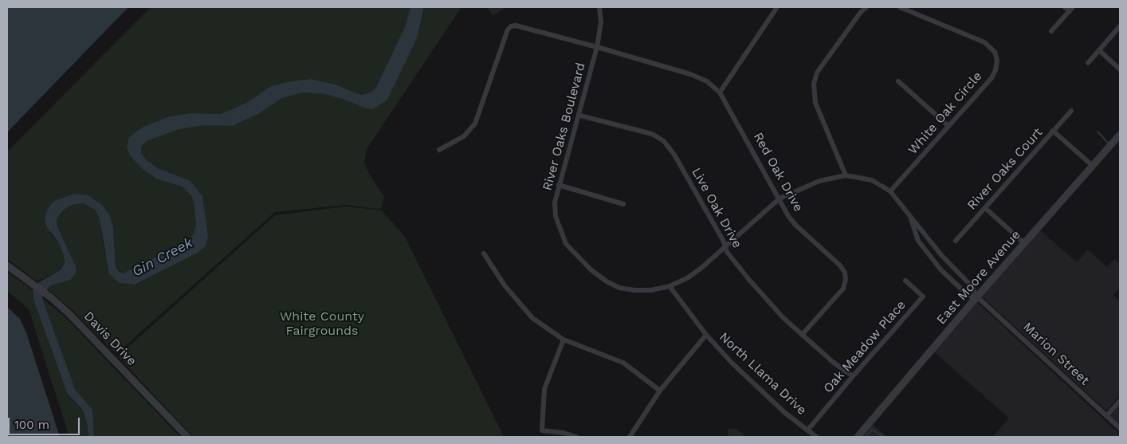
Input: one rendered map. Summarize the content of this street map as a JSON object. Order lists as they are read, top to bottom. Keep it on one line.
{"streets":{"street":["White Oak Circle","River Oaks Boulevard","River Oaks Court","Red Oak Drive","Live Oak Drive","East Moore Avenue","Davis Drive","Oak Meadow Place","Marion Street","North Llama Drive"]},"crossings":[["White Oak Circle","River Oaks Boulevard"],["River Oaks Boulevard","Red Oak Drive"],["River Oaks Boulevard","Live Oak Drive"],["River Oaks Boulevard","East Moore Avenue"],["River Oaks Boulevard","Marion Street"],["River Oaks Boulevard","North Llama Drive"],["Red Oak Drive","Live Oak Drive"],["Live Oak Drive","Oak Meadow Place"],["East Moore Avenue","Marion Street"],["Oak Meadow Place","North Llama Drive"]],"water":["Gin Creek"],"parks":["White County Fairgrounds"],"scale_bar":"100 m"}
